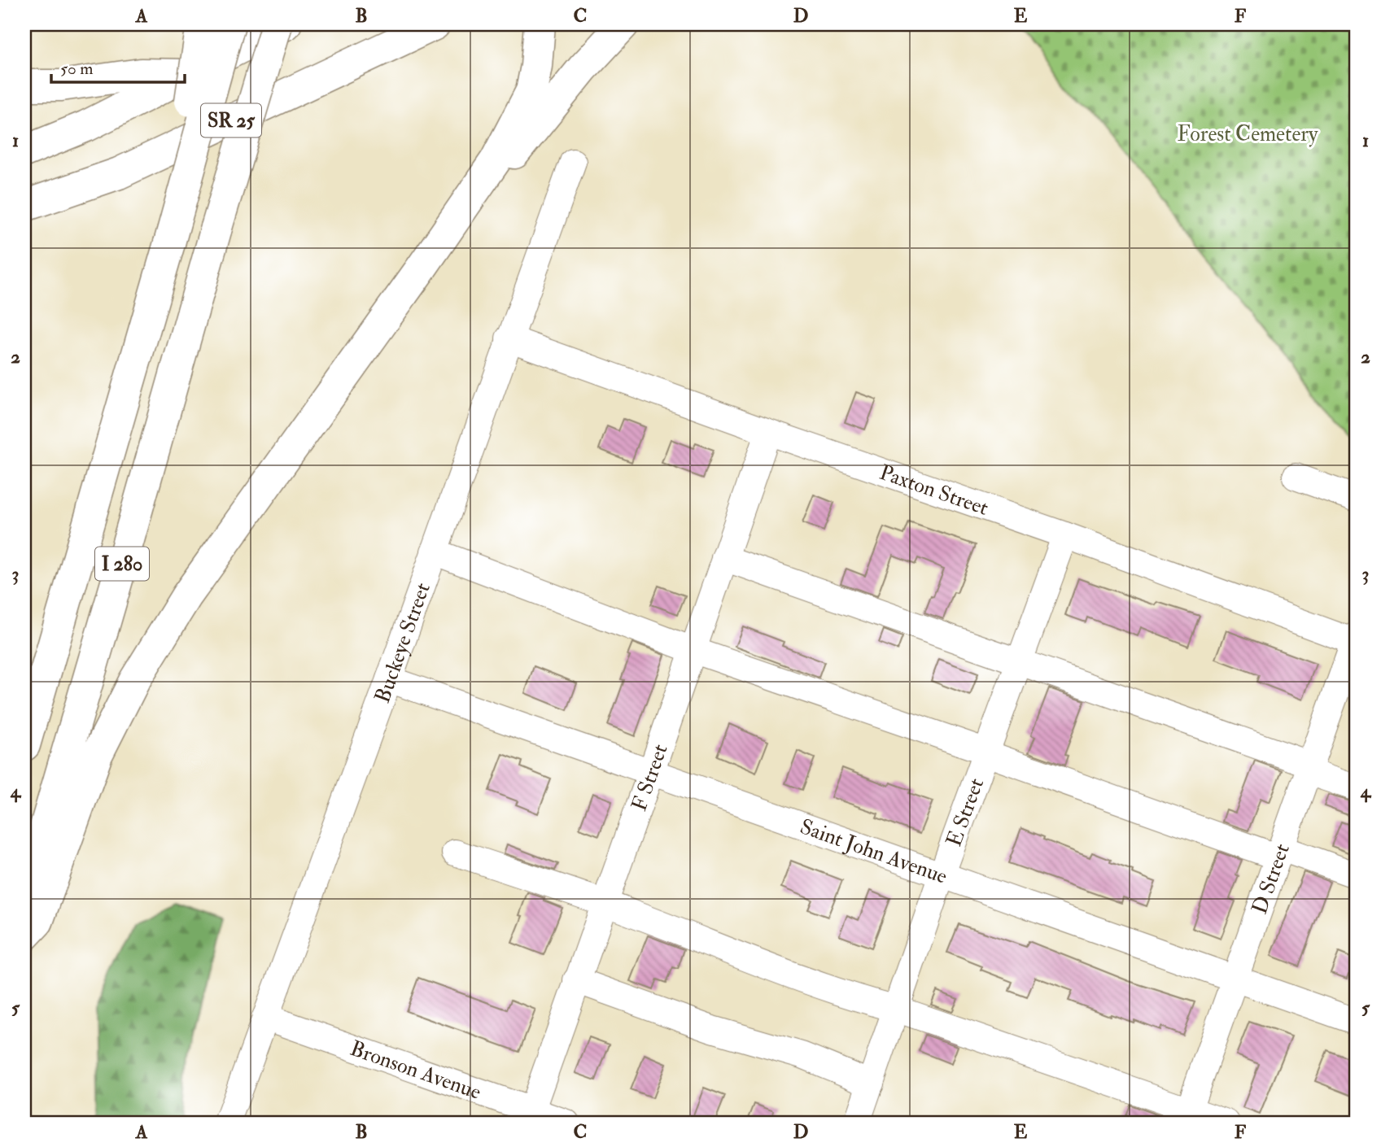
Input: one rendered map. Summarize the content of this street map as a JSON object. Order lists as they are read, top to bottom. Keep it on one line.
{"streets":{"main road":["SR 25","I 280"],"street":["Paxton Street","Buckeye Street","F Street","E Street","Saint John Avenue","D Street","Bronson Avenue"]},"crossings":[["Paxton Street","Buckeye Street"],["Paxton Street","F Street"],["Paxton Street","E Street"],["Paxton Street","D Street"],["Buckeye Street","Saint John Avenue"],["Buckeye Street","Bronson Avenue"],["F Street","Saint John Avenue"],["F Street","Bronson Avenue"],["E Street","Saint John Avenue"],["Saint John Avenue","D Street"]],"parks":["Forest Cemetery"],"scale_bar":"50 m","grid":{"columns":["A","B","C","D","E","F"],"rows":["1","2","3","4","5"]}}
